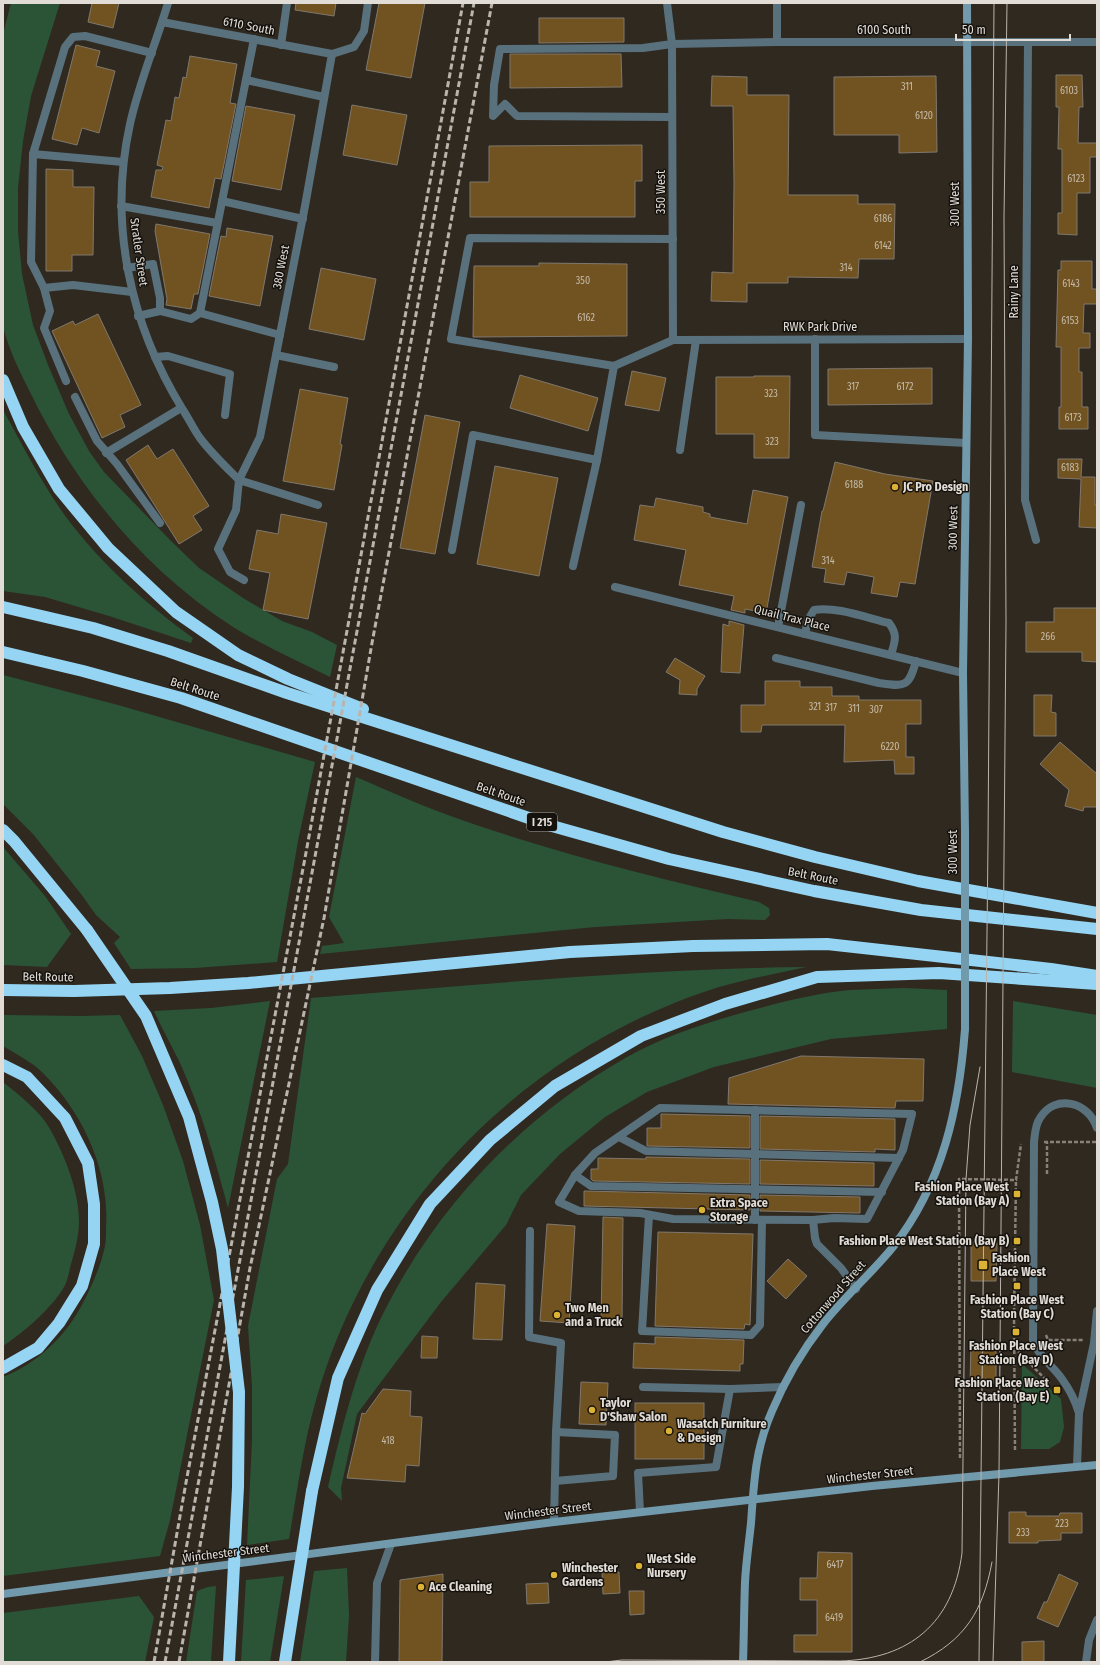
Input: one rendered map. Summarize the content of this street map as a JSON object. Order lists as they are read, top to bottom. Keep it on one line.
{"streets":{"highway":["Belt Route","I 215"],"street":["6110 South","6100 South","350 West","300 West","Stratler Street","380 West","Rainy Lane","RWK Park Drive","Quail Trax Place","Cottonwood Street","Winchester Street"]},"crossings":[["6110 South","Stratler Street"],["6110 South","380 West"],["6100 South","350 West"],["6100 South","300 West"],["6100 South","Rainy Lane"],["350 West","RWK Park Drive"],["300 West","RWK Park Drive"],["300 West","Quail Trax Place"],["300 West","Cottonwood Street"],["Stratler Street","380 West"],["Cottonwood Street","Winchester Street"]],"places":{"other":["JC Pro Design","Extra Space Storage","Two Men and a Truck","Taylor D'Shaw Salon","Wasatch Furniture & Design","West Side Nursery","Winchester Gardens","Ace Cleaning"],"transit":["Fashion Place West Station (Bay A)","Fashion Place West Station (Bay B)","Fashion Place West","Fashion Place West Station (Bay C)","Fashion Place West Station (Bay D)","Fashion Place West Station (Bay E)"]},"house_numbers":["311","6103","6120","6123","6186","6142","314","350","6143","6162","6153","317","6172","323","6173","323","6183","6188","314","266","321","317","311","307","6220","418","223","233","6417","6419"],"scale_bar":"50 m"}
